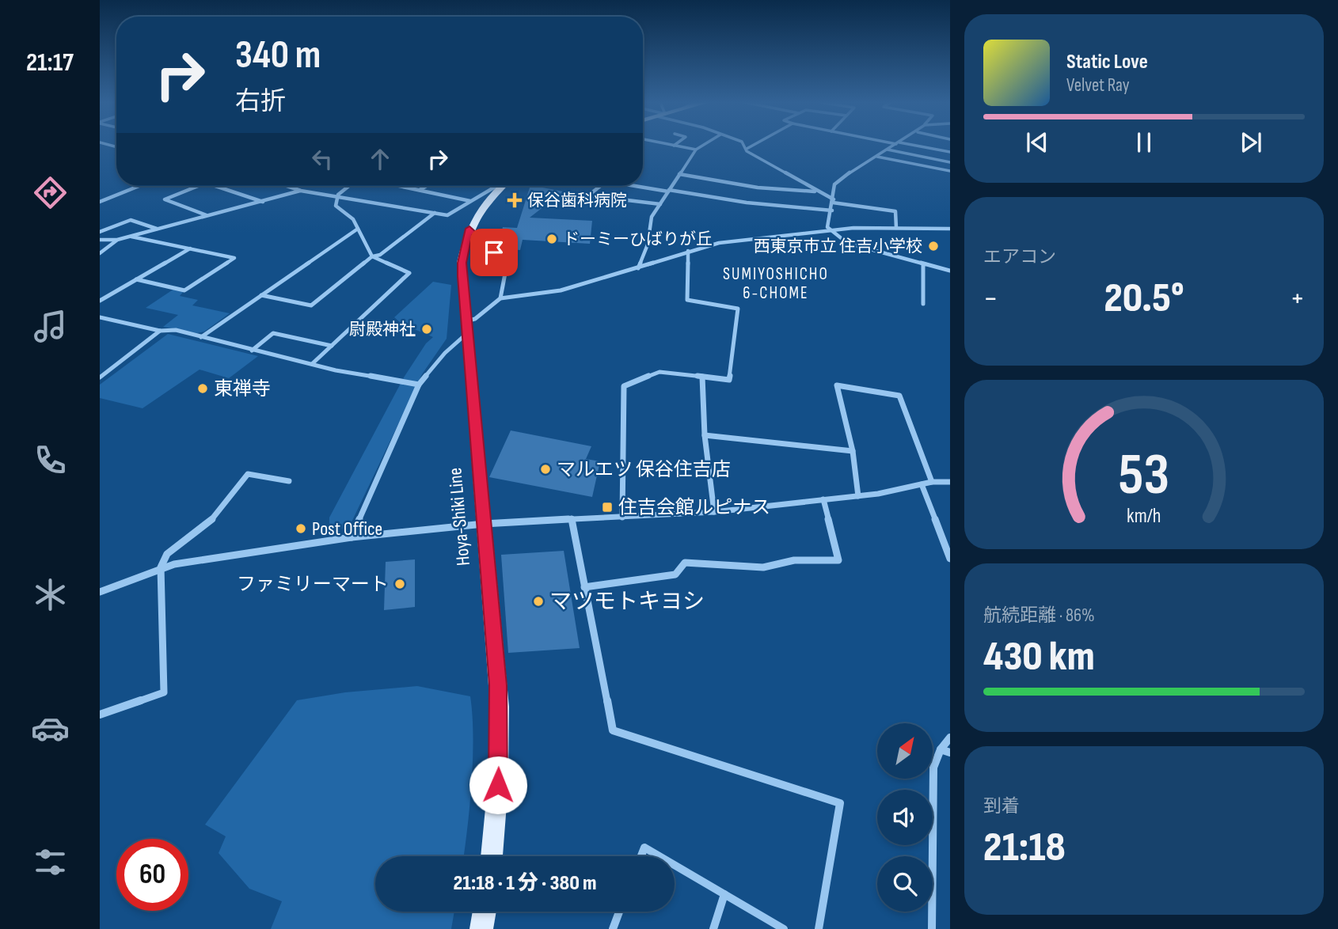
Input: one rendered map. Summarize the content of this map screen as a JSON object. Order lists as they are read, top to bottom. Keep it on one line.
{"streets":{"main road":["Hoya-Shiki Line"]},"districts":["SUMIYOSHICHO 6-CHOME"],"places":{"health":["保谷歯科病院"],"other":["ドーミーひばりが丘","西東京市立 住吉小学校","尉殿神社","東禅寺","マルエツ 保谷住吉店","Post Office","ファミリーマート","マツモトキヨシ"],"transit":["住吉会館ルピナス"]},"north":"top right","page":{"tabs":"21:17","turn":["340 m","右折"],"song":["Static Love","Velvet Ray"],"tile":["エアコン",["航続距離 · 86%","430 km"],["到着","21:18"]],"heat":["−","20.5°","+"],"limit":"60","trip":"21:18 · 1 分 · 380 m","gauge":["53","km/h"]}}
